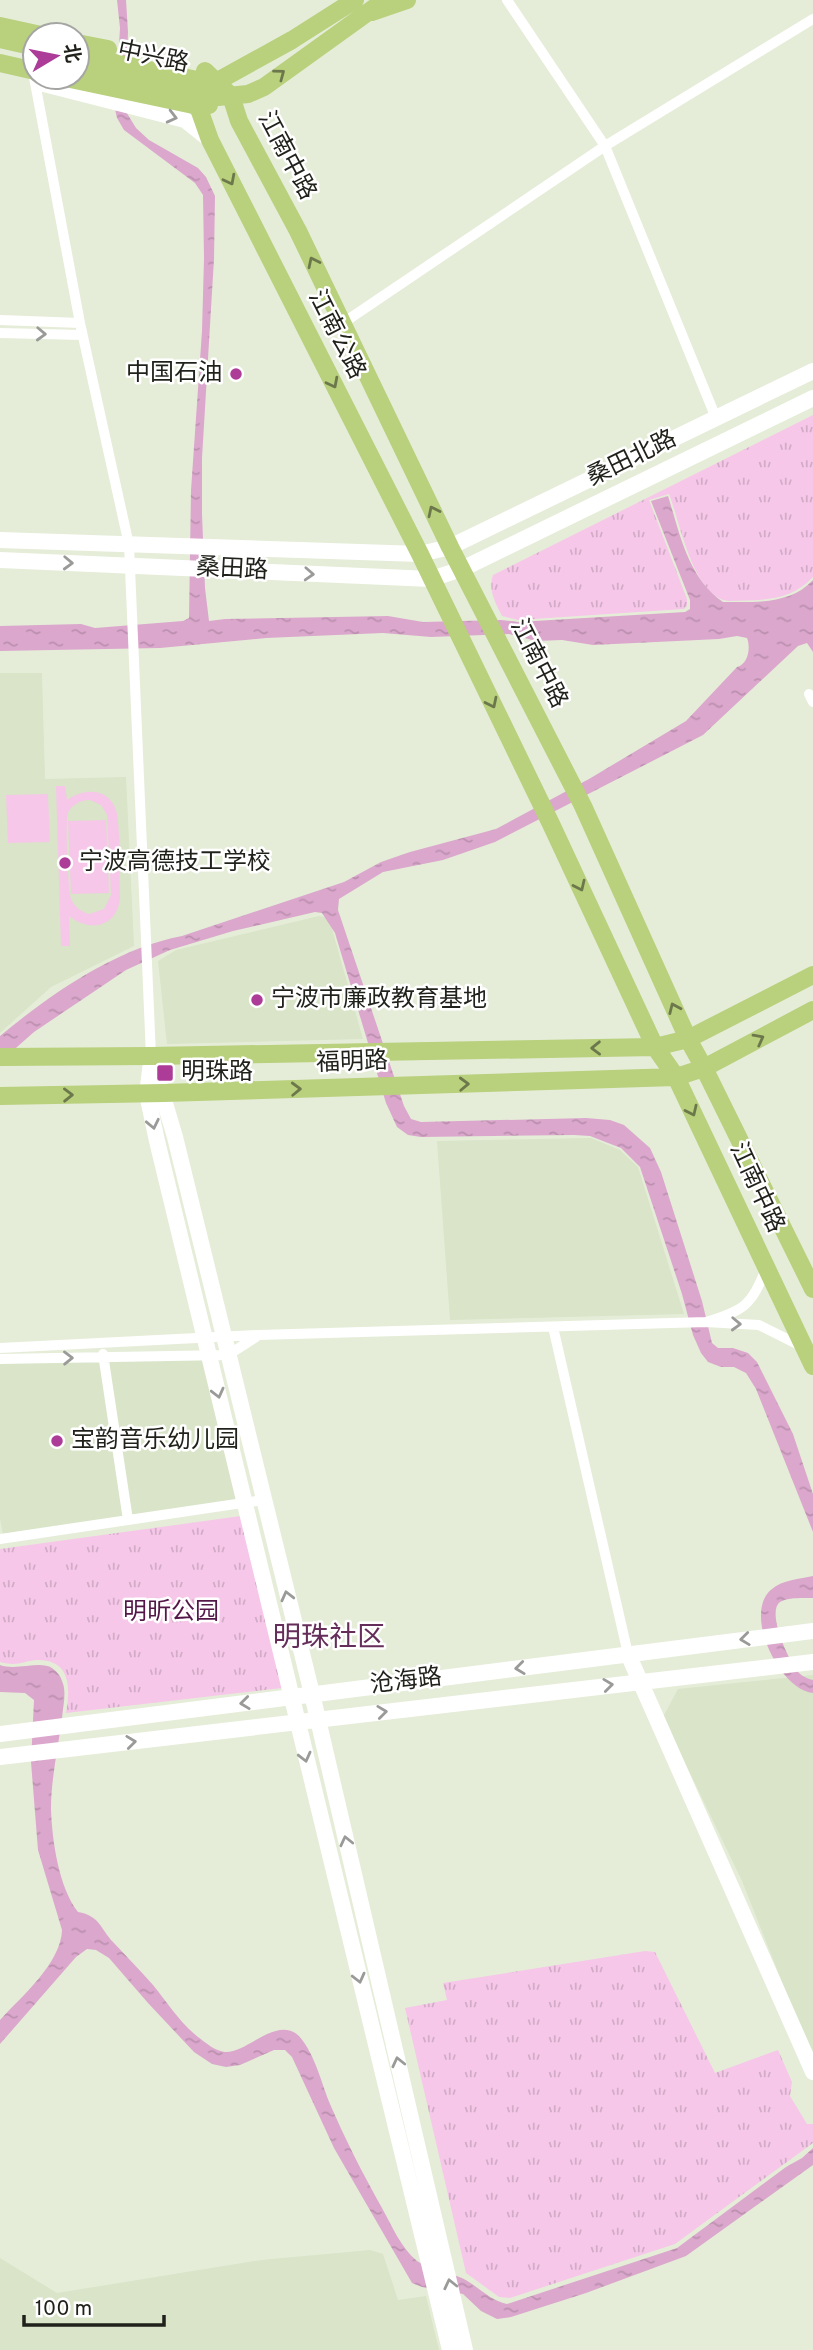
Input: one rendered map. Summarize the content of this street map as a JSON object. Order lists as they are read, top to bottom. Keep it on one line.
{"streets":{"main road":["中兴路","江南中路","江南公路","桑田北路","桑田路","福明路","沧海路"]},"crossings":[["江南中路","江南公路"],["江南中路","桑田北路"],["江南中路","桑田路"],["江南中路","福明路"],["江南公路","桑田路"],["桑田北路","桑田路"]],"one_way":["江南公路"],"districts":["明珠社区"],"parks":["明昕公园"],"places":{"other":["中国石油","宁波高德技工学校","宁波市廉政教育基地","宝韵音乐幼儿园"],"transit":["明珠路"]},"scale_bar":"100 m","north":"right"}
